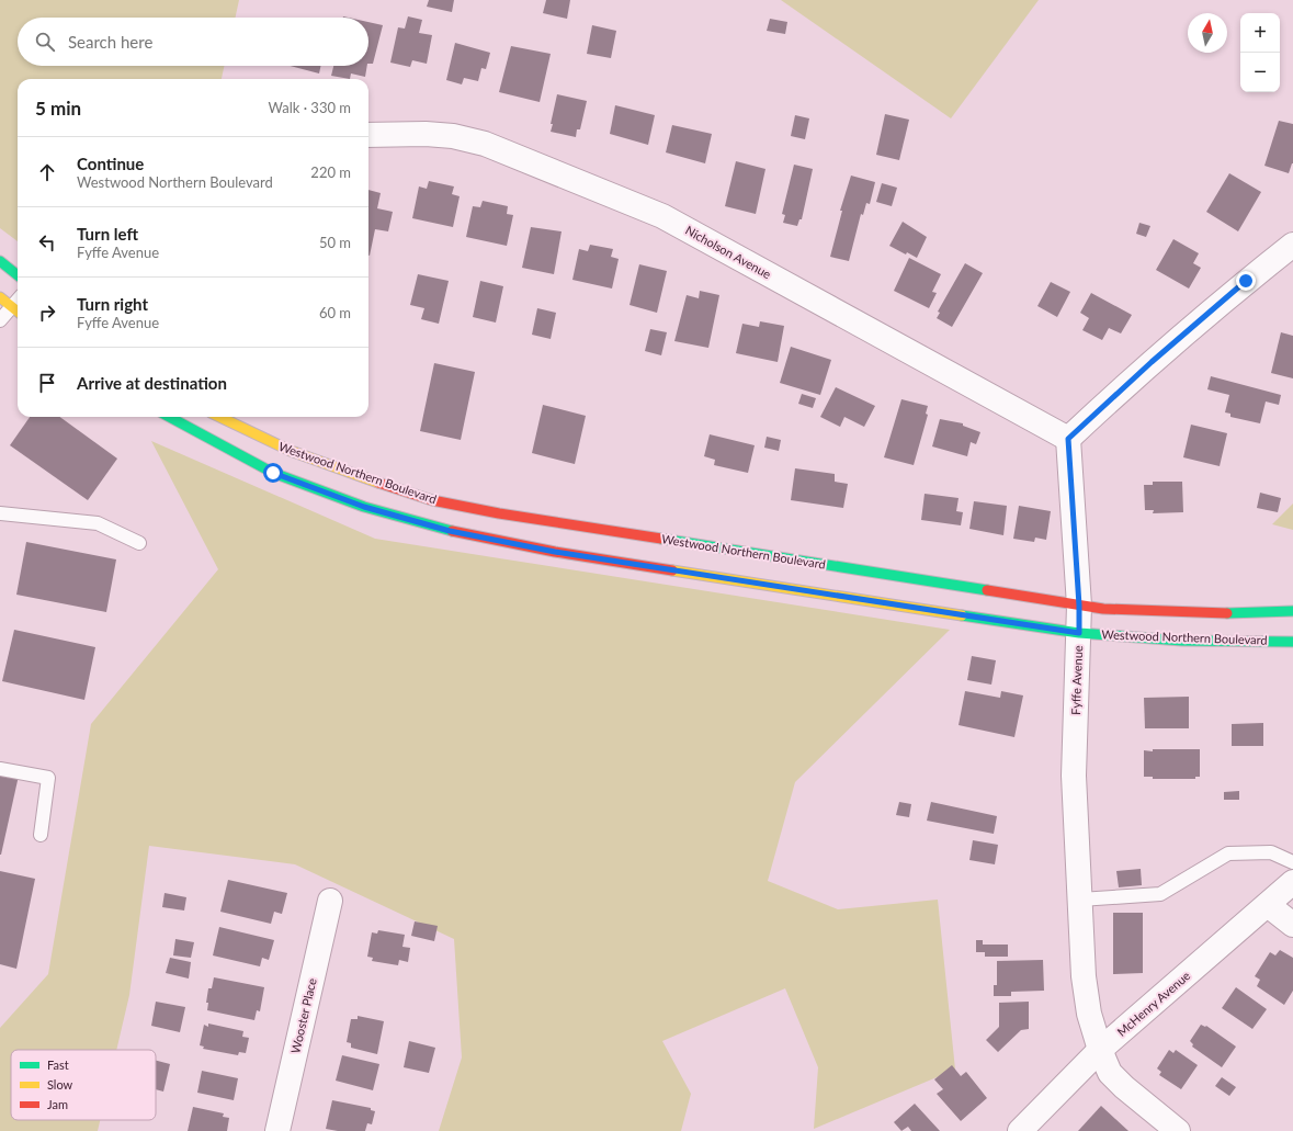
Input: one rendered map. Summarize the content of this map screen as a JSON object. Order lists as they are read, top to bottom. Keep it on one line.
{"streets":{"main road":["Westwood Northern Boulevard"],"street":["Nicholson Avenue","Fyffe Avenue","McHenry Avenue","Wooster Place"]},"crossings":[["Nicholson Avenue","Fyffe Avenue"],["Westwood Northern Boulevard","Fyffe Avenue"],["Fyffe Avenue","McHenry Avenue"]],"legend":["Fast","Slow","Jam"],"north":"top","page":{"map_buttons":["+","−"],"search":"Search here","heading":["5 min","Walk · 330 m"],"list":[["Continue","Westwood Northern Boulevard","220 m"],["Turn left","Fyffe Avenue","50 m"],["Turn right","Fyffe Avenue","60 m"],"Arrive at destination"]}}
